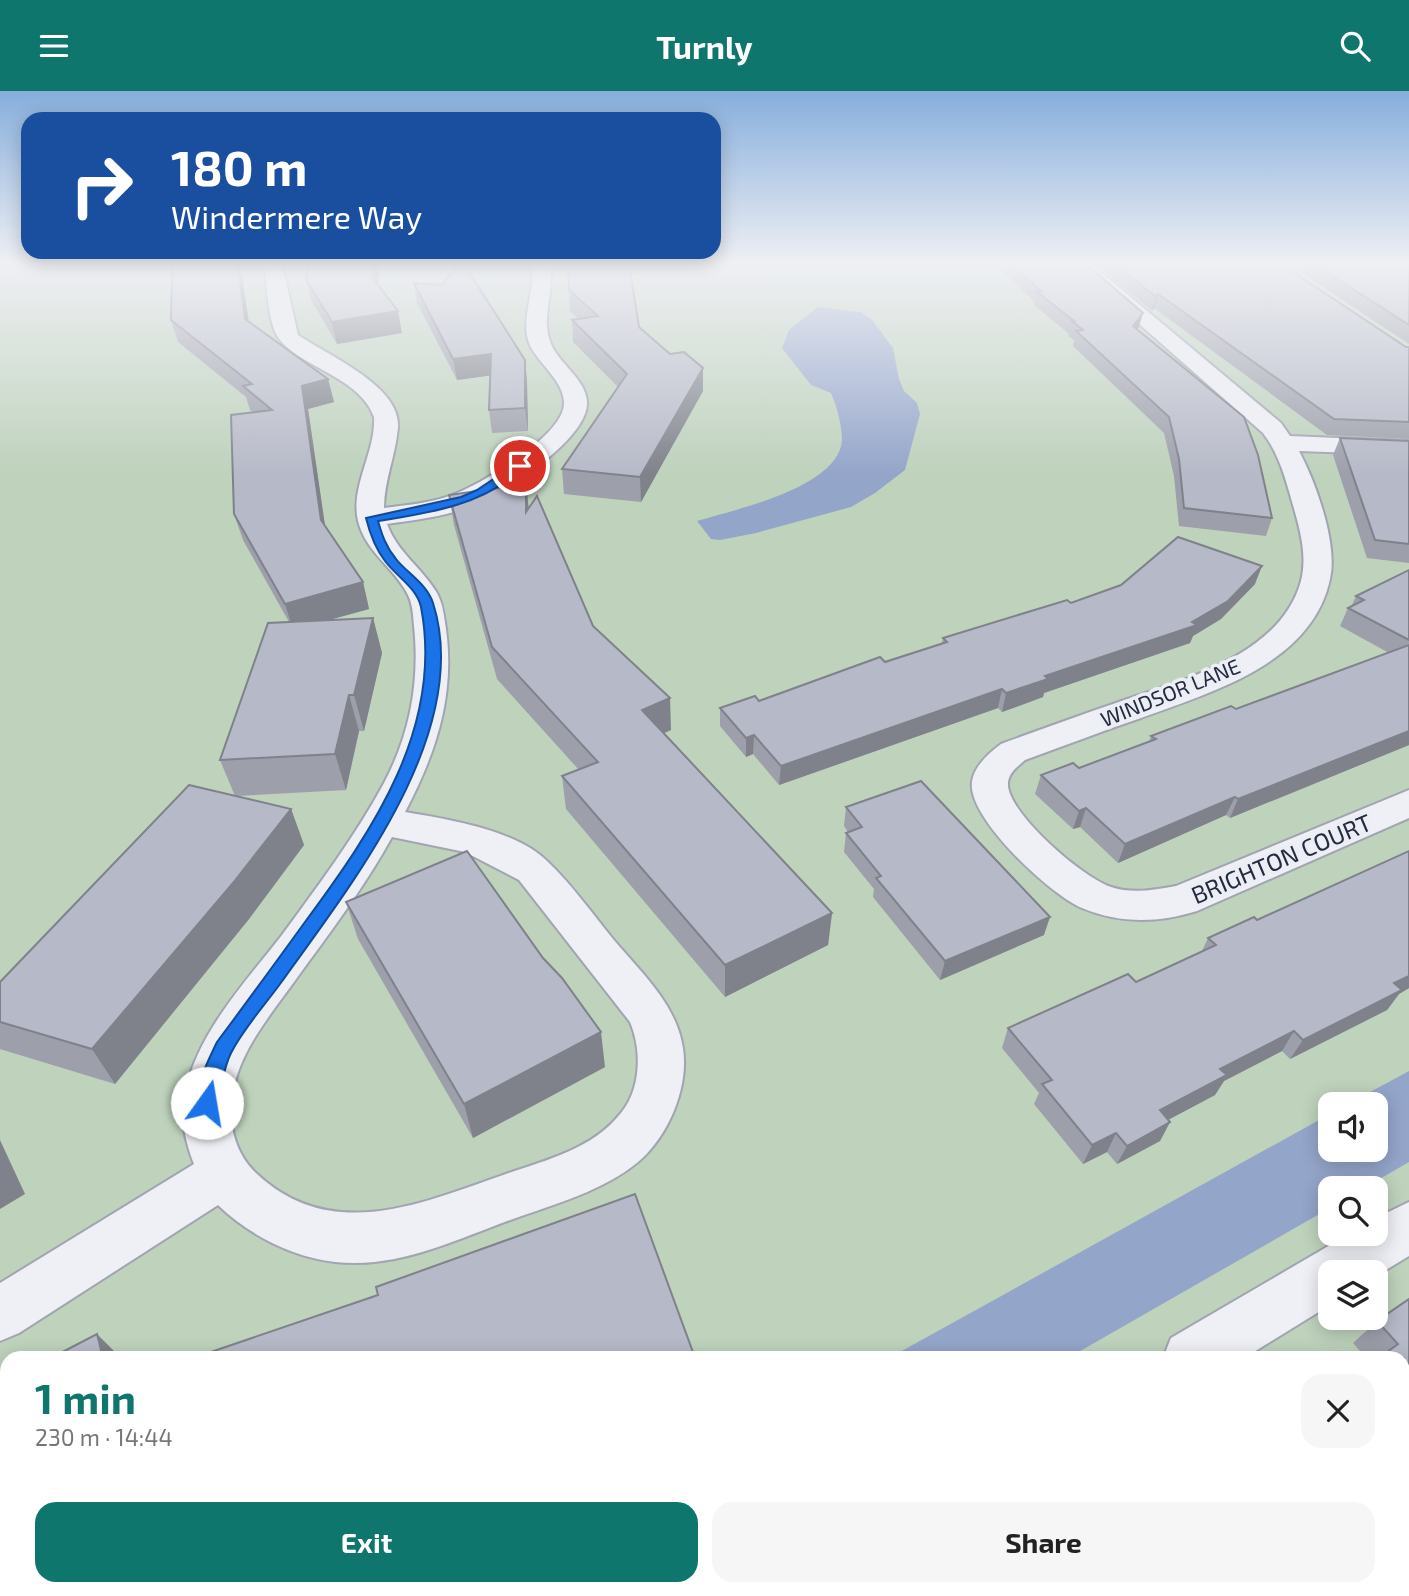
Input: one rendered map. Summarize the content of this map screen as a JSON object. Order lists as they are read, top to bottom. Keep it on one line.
{"streets":{"street":["WINDSOR LANE","BRIGHTON COURT"]},"crossings":[["WINDSOR LANE","BRIGHTON COURT"]],"page":{"header":"Turnly","turn":["180 m","Windermere Way"],"heading":["1 min","230 m · 14:44"],"buttons":["Exit","Share"]}}
